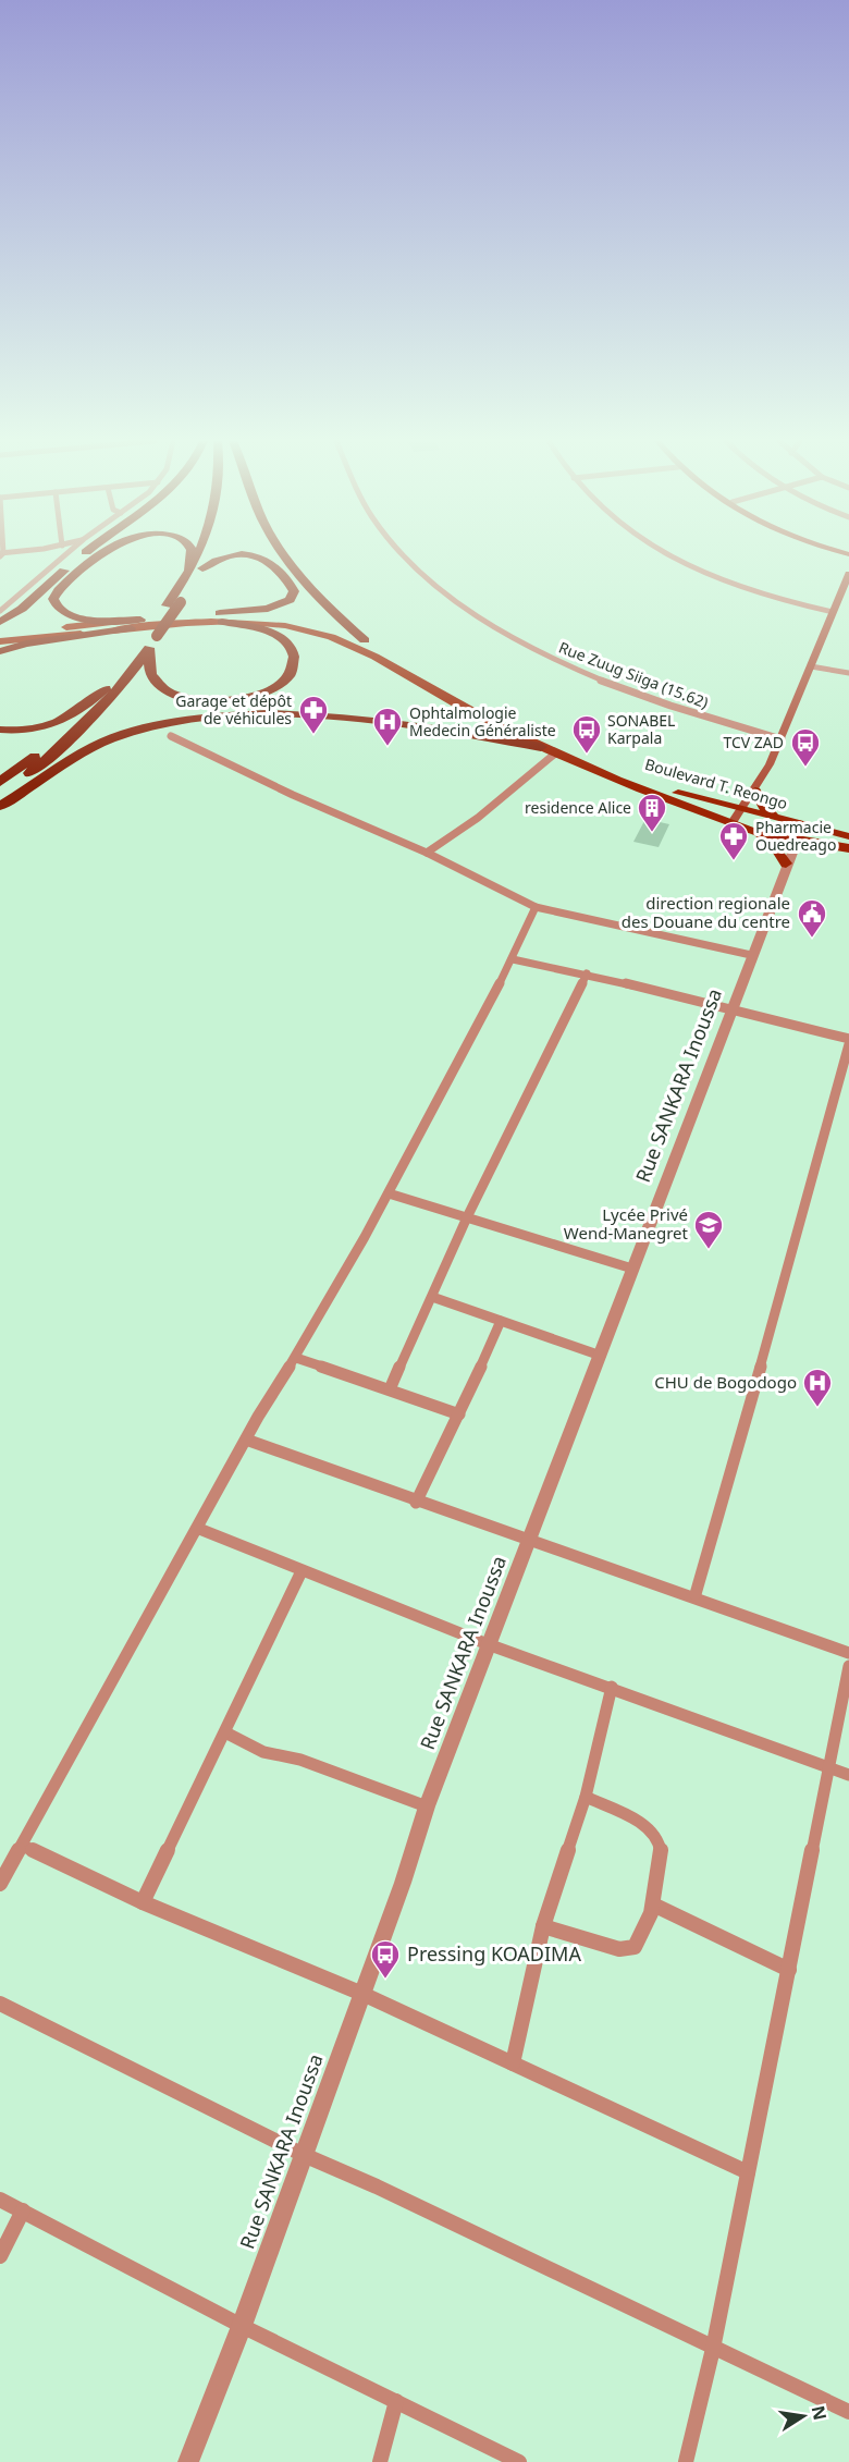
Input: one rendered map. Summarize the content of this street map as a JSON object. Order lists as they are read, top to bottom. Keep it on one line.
{"streets":{"main road":["Boulevard T. Reongo"],"street":["Rue Zuug Siiga (15.62)","Rue SANKARA Inoussa"]},"crossings":[["Boulevard T. Reongo","Rue SANKARA Inoussa"]],"places":{"pharmacy":["Garage et dépôt de véhicules","Pharmacie Ouedreago"],"hospital":["Ophtalmologie Medecin Généraliste","CHU de Bogodogo"],"bus stop":["SONABEL Karpala","TCV ZAD","Pressing KOADIMA"],"building":["residence Alice"],"public building":["direction regionale des Douane du centre"],"school or university":["Lycée Privé Wend-Manegret"]},"north":"right"}
